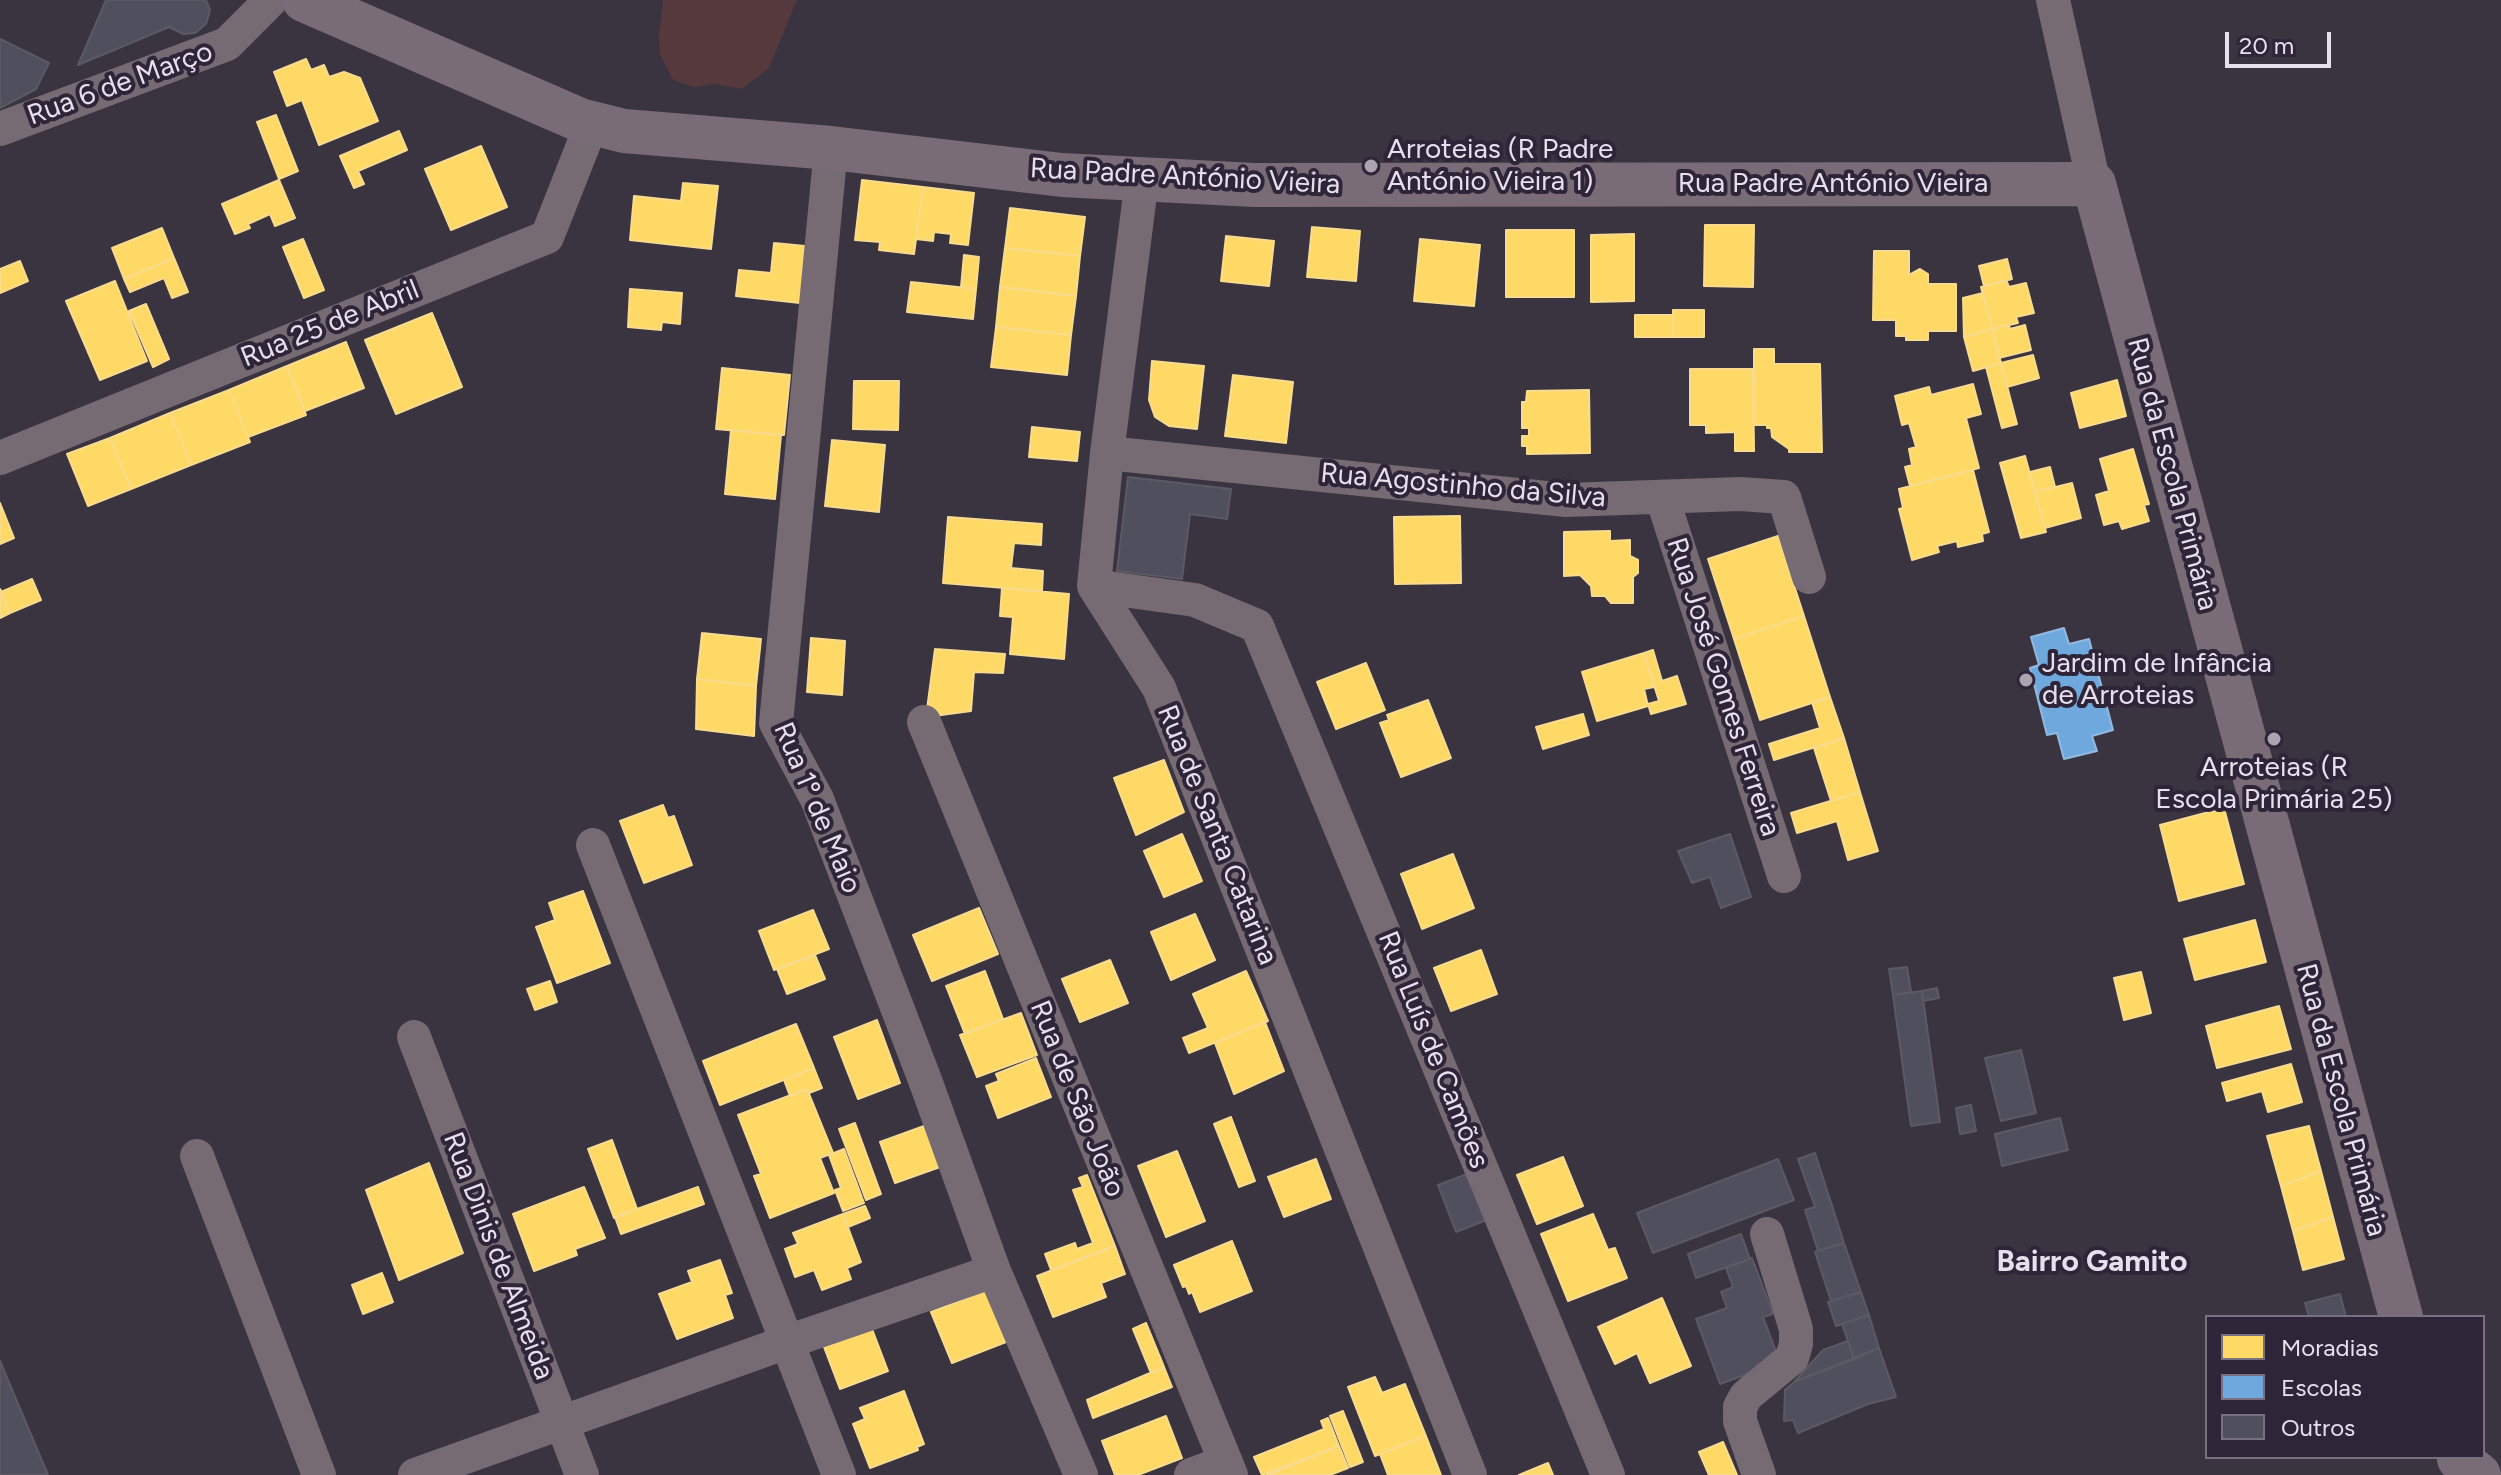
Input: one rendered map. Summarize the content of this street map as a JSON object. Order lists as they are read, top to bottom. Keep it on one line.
{"streets":{"street":["Rua 6 de Março","Rua Padre António Vieira","Rua 25 de Abril","Rua da Escola Primária","Rua Agostinho da Silva","Rua José Gomes Ferreira","Rua 1º de Maio","Rua de Santa Catarina","Rua Luís de Camões","Rua de São João","Rua Dinis de Almeida"]},"crossings":[["Rua Padre António Vieira","Rua 25 de Abril"],["Rua Padre António Vieira","Rua da Escola Primária"],["Rua Padre António Vieira","Rua 1º de Maio"],["Rua Agostinho da Silva","Rua José Gomes Ferreira"],["Rua de Santa Catarina","Rua Luís de Camões"]],"districts":["Bairro Gamito"],"places":["Arroteias (R Padre António Vieira 1)","Jardim de Infância de Arroteias","Arroteias (R Escola Primária 25)"],"legend":["Moradias","Escolas","Outros"],"scale_bar":"20 m"}
